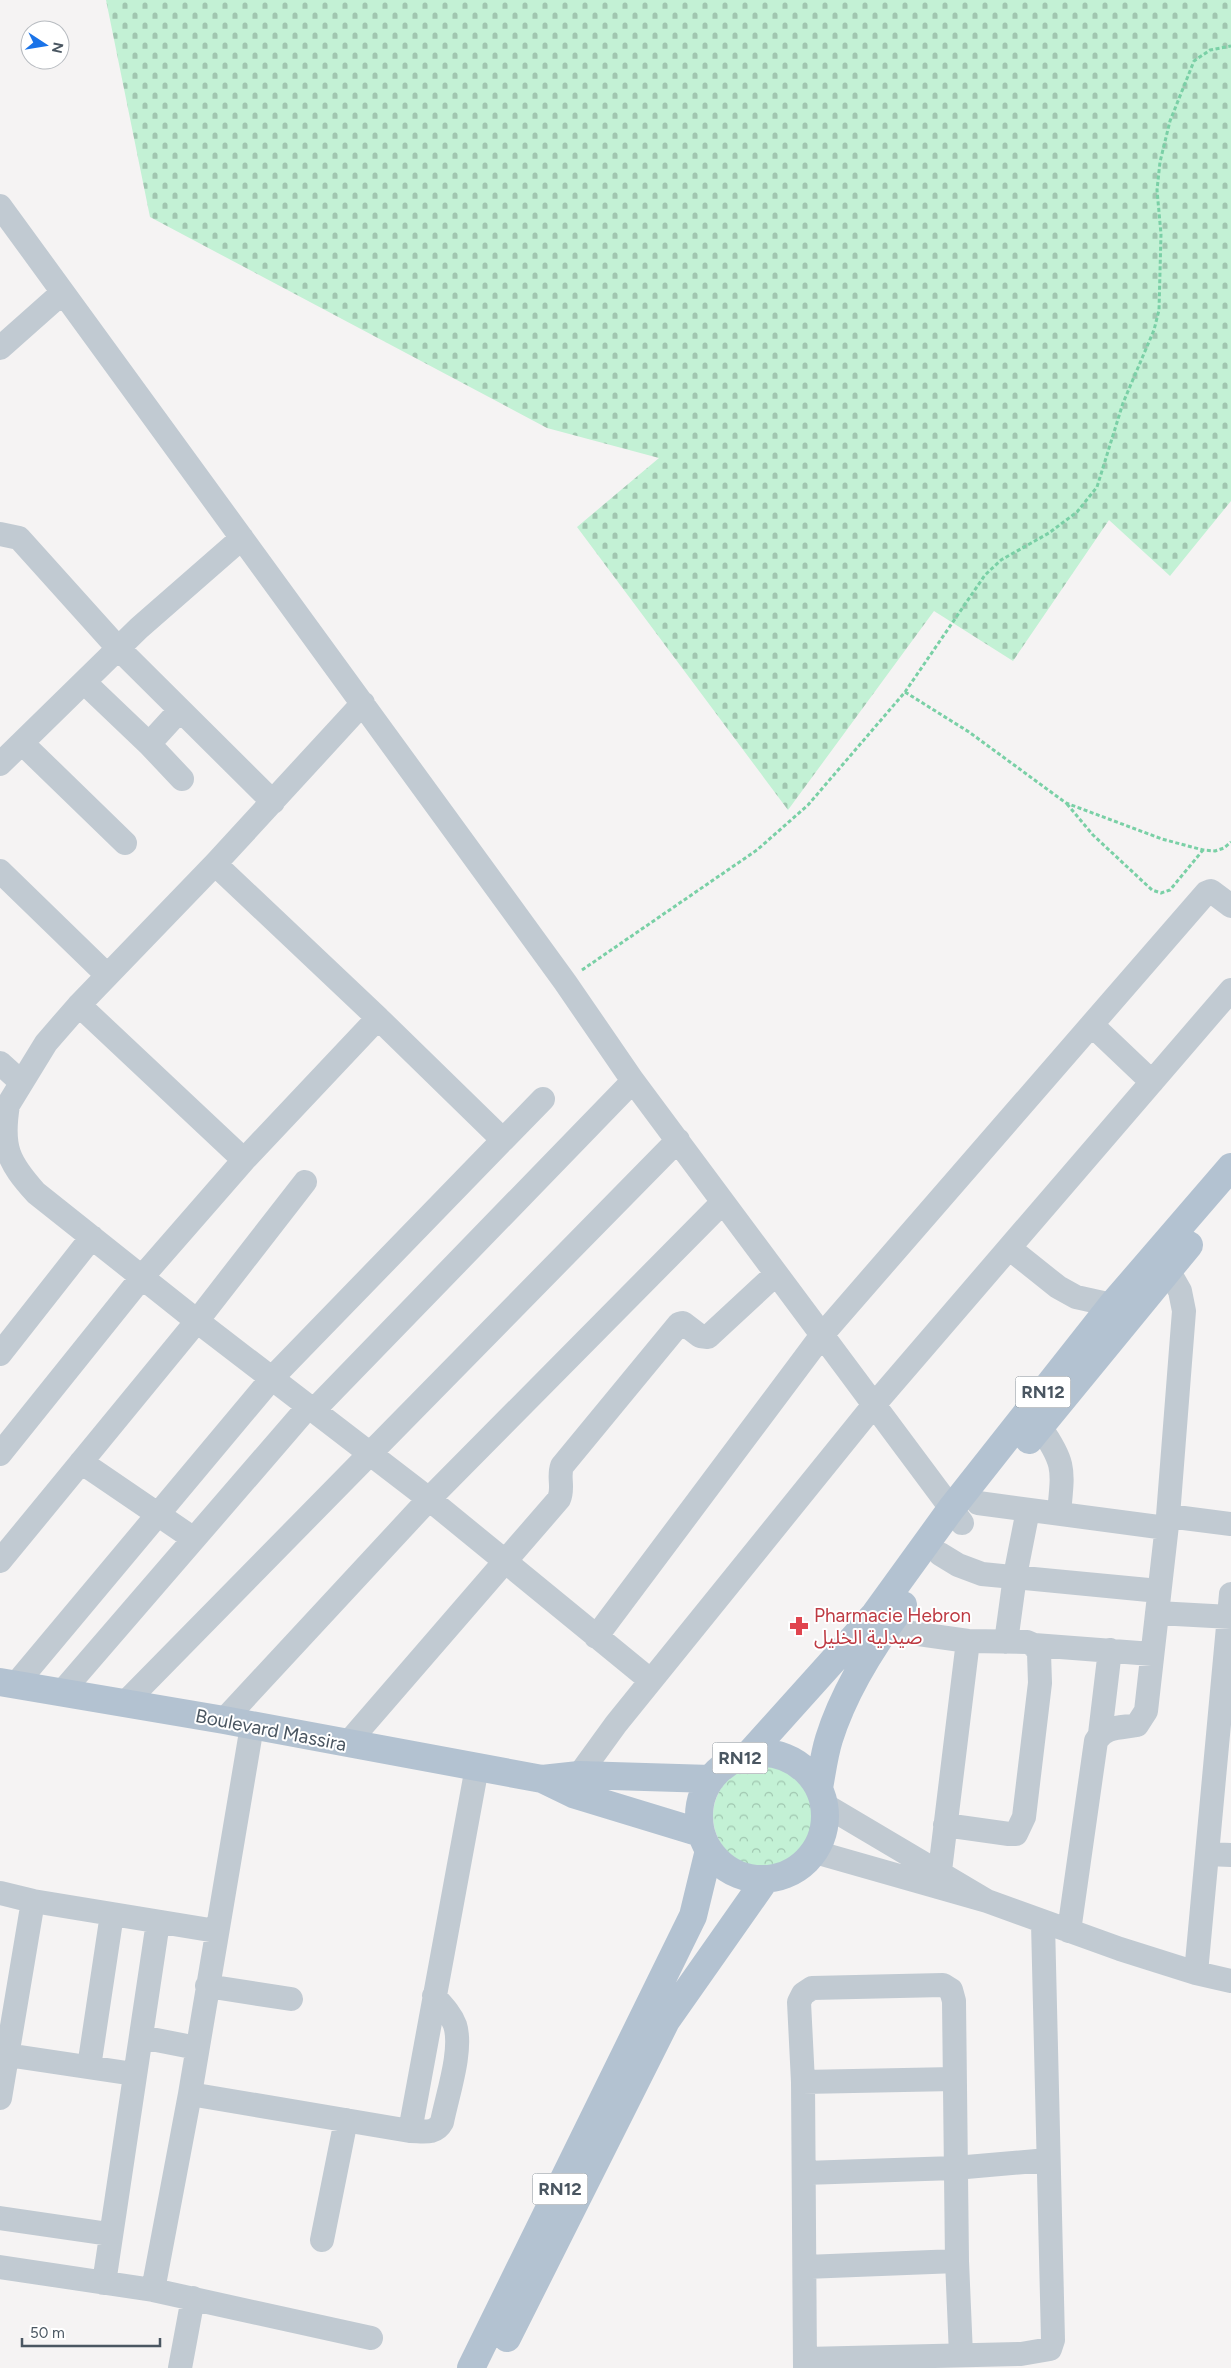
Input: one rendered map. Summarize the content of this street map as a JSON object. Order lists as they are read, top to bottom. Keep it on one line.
{"streets":{"main road":["RN12","Boulevard Massira"]},"crossings":[["RN12","Boulevard Massira"]],"places":{"pharmacy":["Pharmacie Hebron صيدلية الخليل"]},"scale_bar":"50 m","north":"right"}
